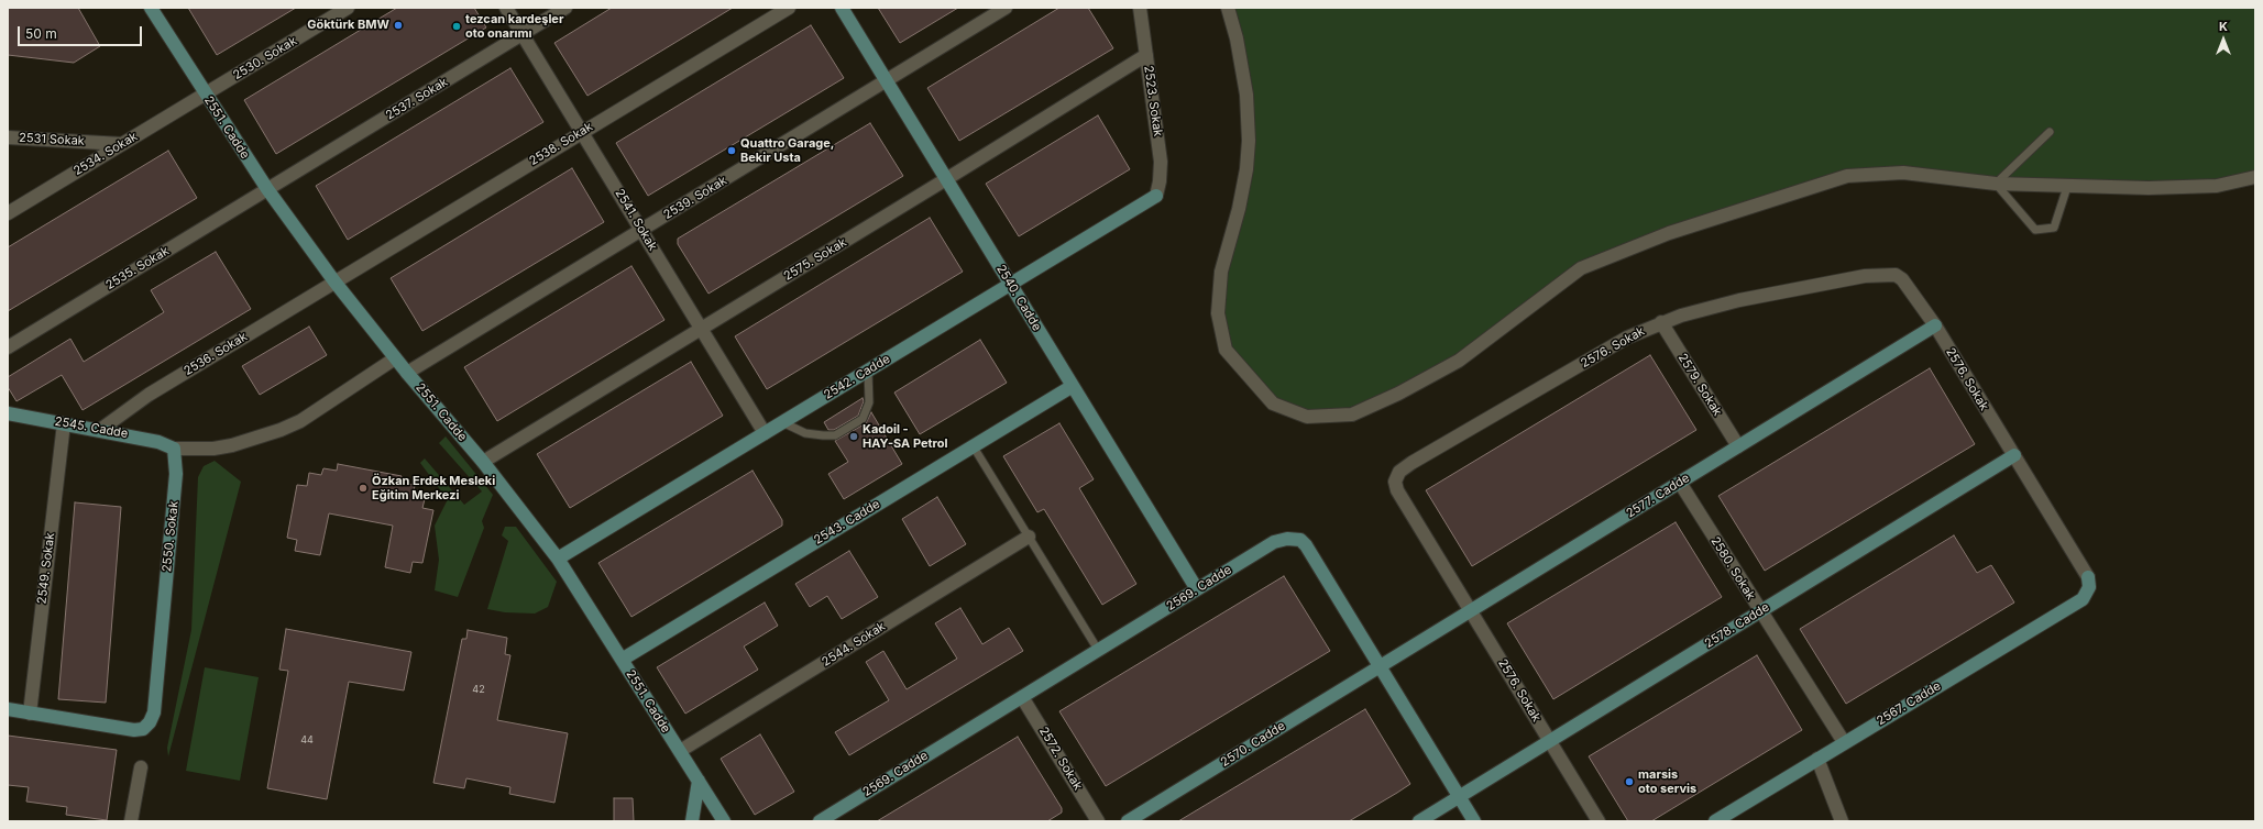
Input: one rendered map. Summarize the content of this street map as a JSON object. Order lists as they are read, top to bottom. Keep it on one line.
{"streets":{"street":["2530. Sokak","2537. Sokak","2523. Sokak","2551. Cadde","2531 Sokak","2538. Sokak","2534. Sokak","2539. Sokak","2541. Sokak","2575. Sokak","2535. Sokak","2540. Cadde","2576. Sokak","2536. Sokak","2542. Cadde","2579. Sokak","2545. Cadde","2577. Cadde","2543. Cadde","2550. Sokak","2549. Sokak","2580. Sokak","2569. Cadde","2578. Cadde","2544. Sokak","2567. Cadde","2570. Cadde","2572. Sokak"]},"crossings":[["2530. Sokak","2551. Cadde"],["2530. Sokak","2534. Sokak"],["2537. Sokak","2551. Cadde"],["2537. Sokak","2541. Sokak"],["2537. Sokak","2535. Sokak"],["2523. Sokak","2575. Sokak"],["2523. Sokak","2542. Cadde"],["2551. Cadde","2538. Sokak"],["2551. Cadde","2534. Sokak"],["2551. Cadde","2539. Sokak"],["2551. Cadde","2575. Sokak"],["2551. Cadde","2535. Sokak"],["2551. Cadde","2536. Sokak"],["2551. Cadde","2542. Cadde"],["2551. Cadde","2543. Cadde"],["2551. Cadde","2544. Sokak"],["2531 Sokak","2534. Sokak"],["2538. Sokak","2541. Sokak"],["2538. Sokak","2536. Sokak"],["2539. Sokak","2541. Sokak"],["2539. Sokak","2540. Cadde"],["2541. Sokak","2575. Sokak"],["2541. Sokak","2542. Cadde"],["2575. Sokak","2540. Cadde"],["2540. Cadde","2542. Cadde"],["2540. Cadde","2543. Cadde"],["2540. Cadde","2569. Cadde"],["2576. Sokak","2579. Sokak"],["2576. Sokak","2577. Cadde"],["2576. Sokak","2578. Cadde"],["2576. Sokak","2567. Cadde"],["2536. Sokak","2545. Cadde"],["2579. Sokak","2577. Cadde"],["2545. Cadde","2550. Sokak"],["2545. Cadde","2549. Sokak"],["2577. Cadde","2580. Sokak"],["2577. Cadde","2569. Cadde"],["2577. Cadde","2570. Cadde"],["2550. Sokak","2549. Sokak"],["2580. Sokak","2578. Cadde"],["2580. Sokak","2567. Cadde"],["2569. Cadde","2578. Cadde"],["2569. Cadde","2570. Cadde"],["2569. Cadde","2572. Sokak"]],"places":["Göktürk BMW","tezcan kardeşler oto onarımı","Quattro Garage, Bekir Usta","Kadoil - HAY-SA Petrol","Özkan Erdek Mesleki Eğitim Merkezi","marsis oto servis"],"house_numbers":["42","44"],"scale_bar":"50 m","north":"top"}
